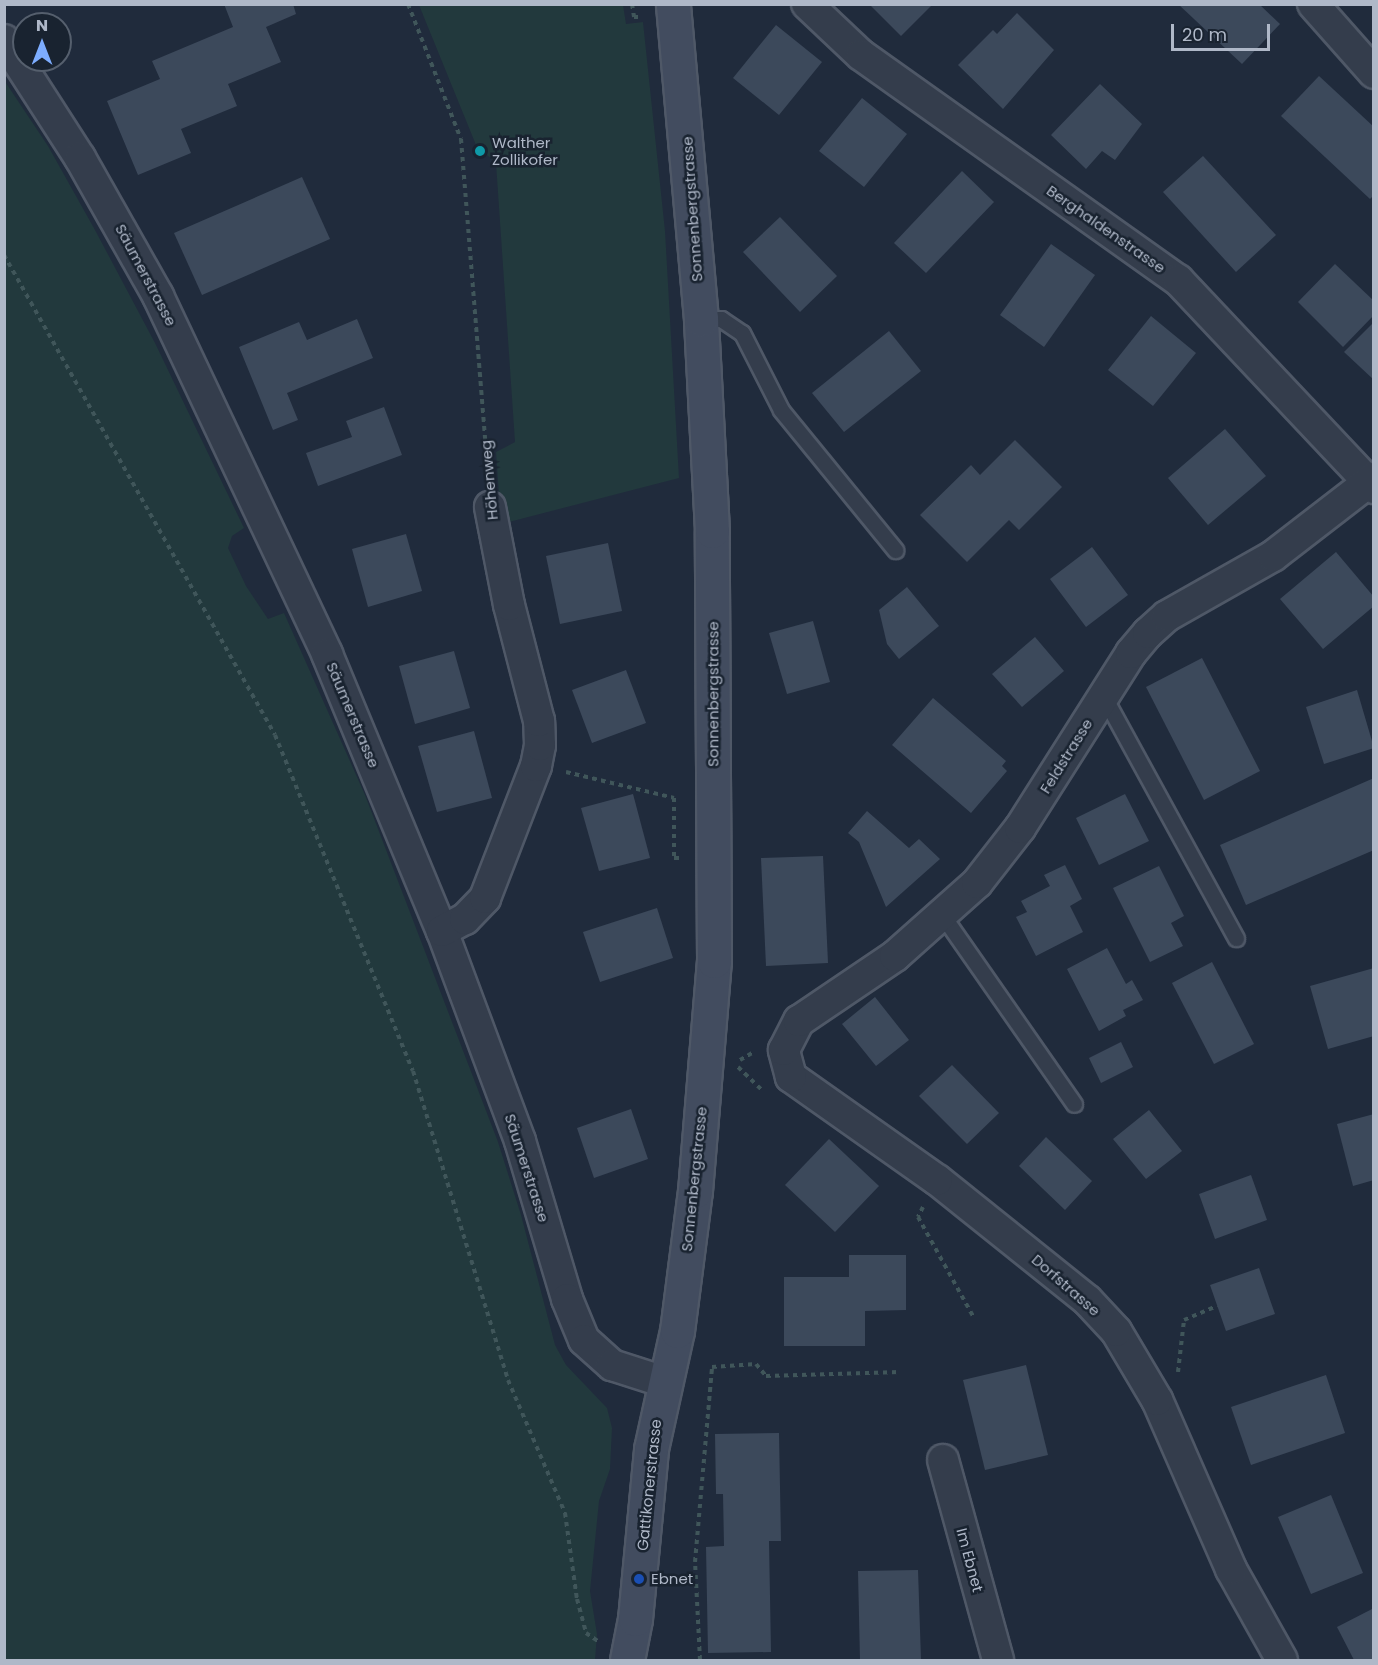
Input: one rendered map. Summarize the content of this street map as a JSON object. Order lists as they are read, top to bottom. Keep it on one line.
{"streets":{"main road":["Sonnenbergstrasse","Gattikonerstrasse"],"street":["Berghaldenstrasse","Säumerstrasse","Höhenweg","Feldstrasse","Dorfstrasse","Im Ebnet"]},"crossings":[["Sonnenbergstrasse","Säumerstrasse"],["Sonnenbergstrasse","Gattikonerstrasse"],["Berghaldenstrasse","Feldstrasse"],["Säumerstrasse","Höhenweg"],["Säumerstrasse","Gattikonerstrasse"],["Feldstrasse","Dorfstrasse"]],"places":["Walther Zollikofer","Ebnet"],"scale_bar":"20 m","north":"top"}
